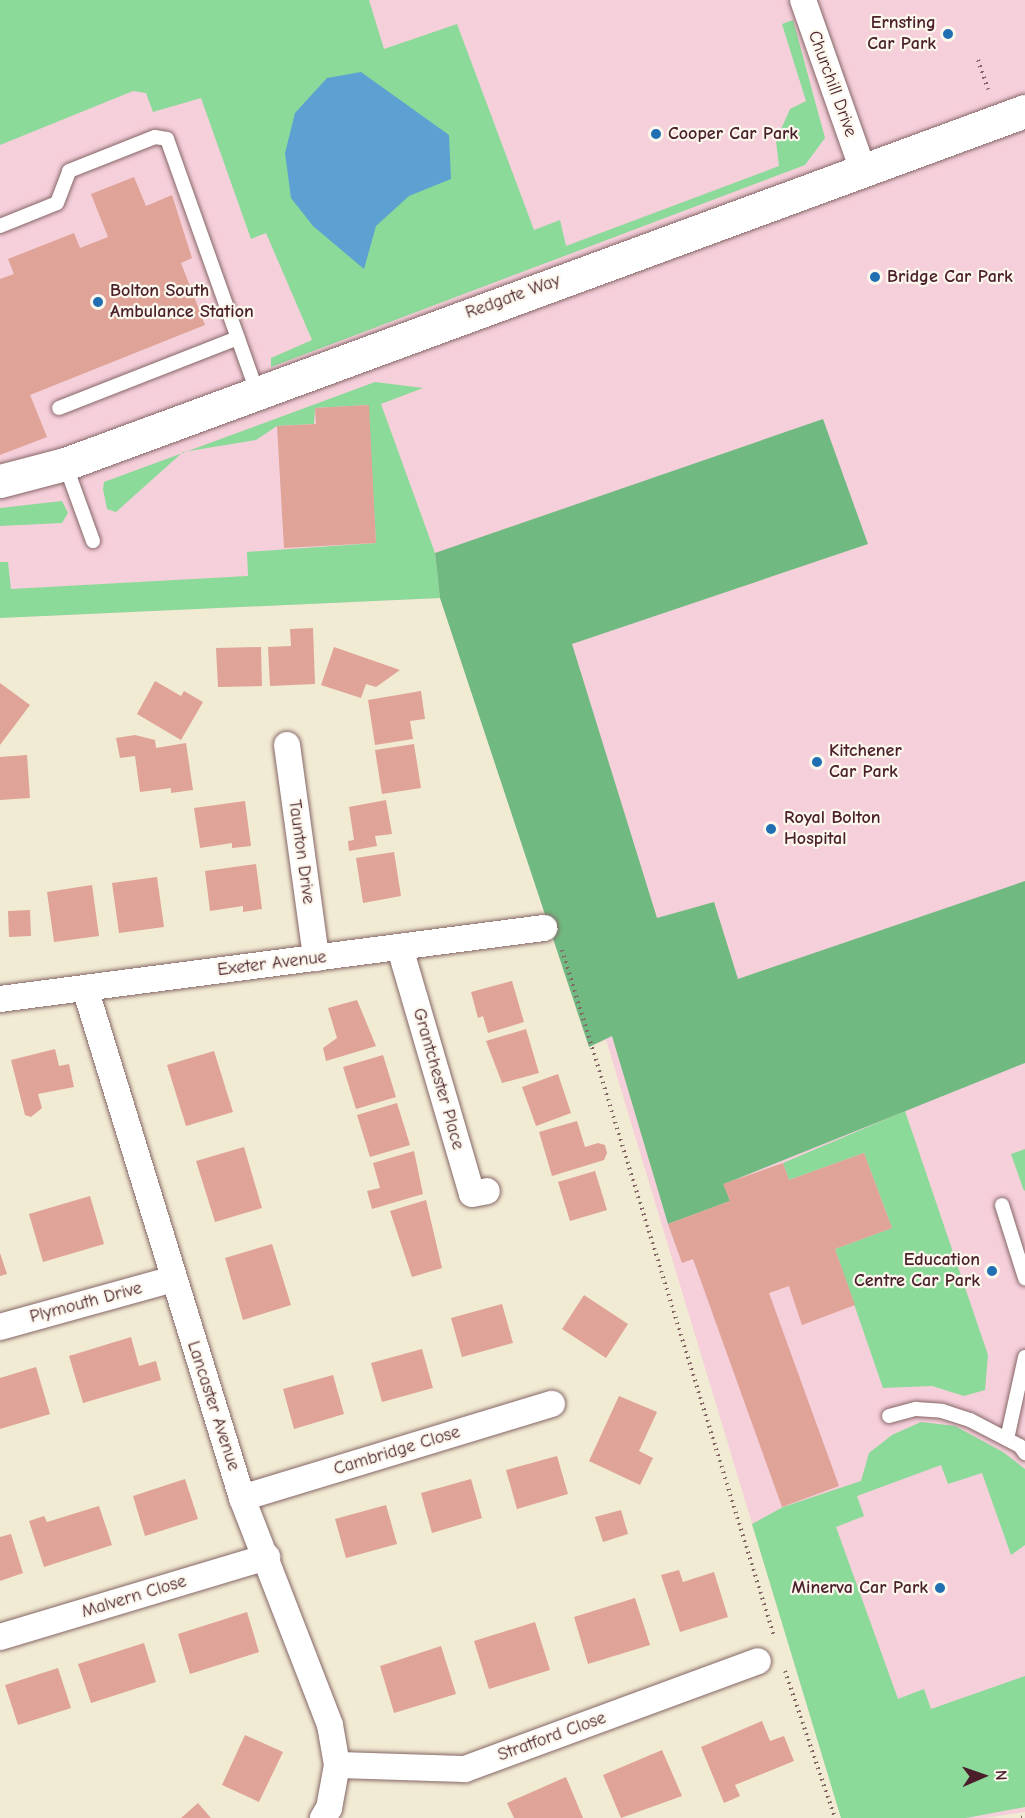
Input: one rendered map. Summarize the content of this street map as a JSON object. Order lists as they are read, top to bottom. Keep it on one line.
{"streets":{"street":["Churchill Drive","Redgate Way","Taunton Drive","Exeter Avenue","Grantchester Place","Plymouth Drive","Lancaster Avenue","Cambridge Close","Malvern Close","Stratford Close"]},"crossings":[["Churchill Drive","Redgate Way"],["Taunton Drive","Exeter Avenue"],["Exeter Avenue","Grantchester Place"],["Exeter Avenue","Lancaster Avenue"],["Plymouth Drive","Lancaster Avenue"],["Lancaster Avenue","Cambridge Close"],["Lancaster Avenue","Malvern Close"],["Lancaster Avenue","Stratford Close"]],"places":["Ernsting Car Park","Cooper Car Park","Bridge Car Park","Bolton South Ambulance Station","Kitchener Car Park","Royal Bolton Hospital","Education Centre Car Park","Minerva Car Park"],"north":"right"}
